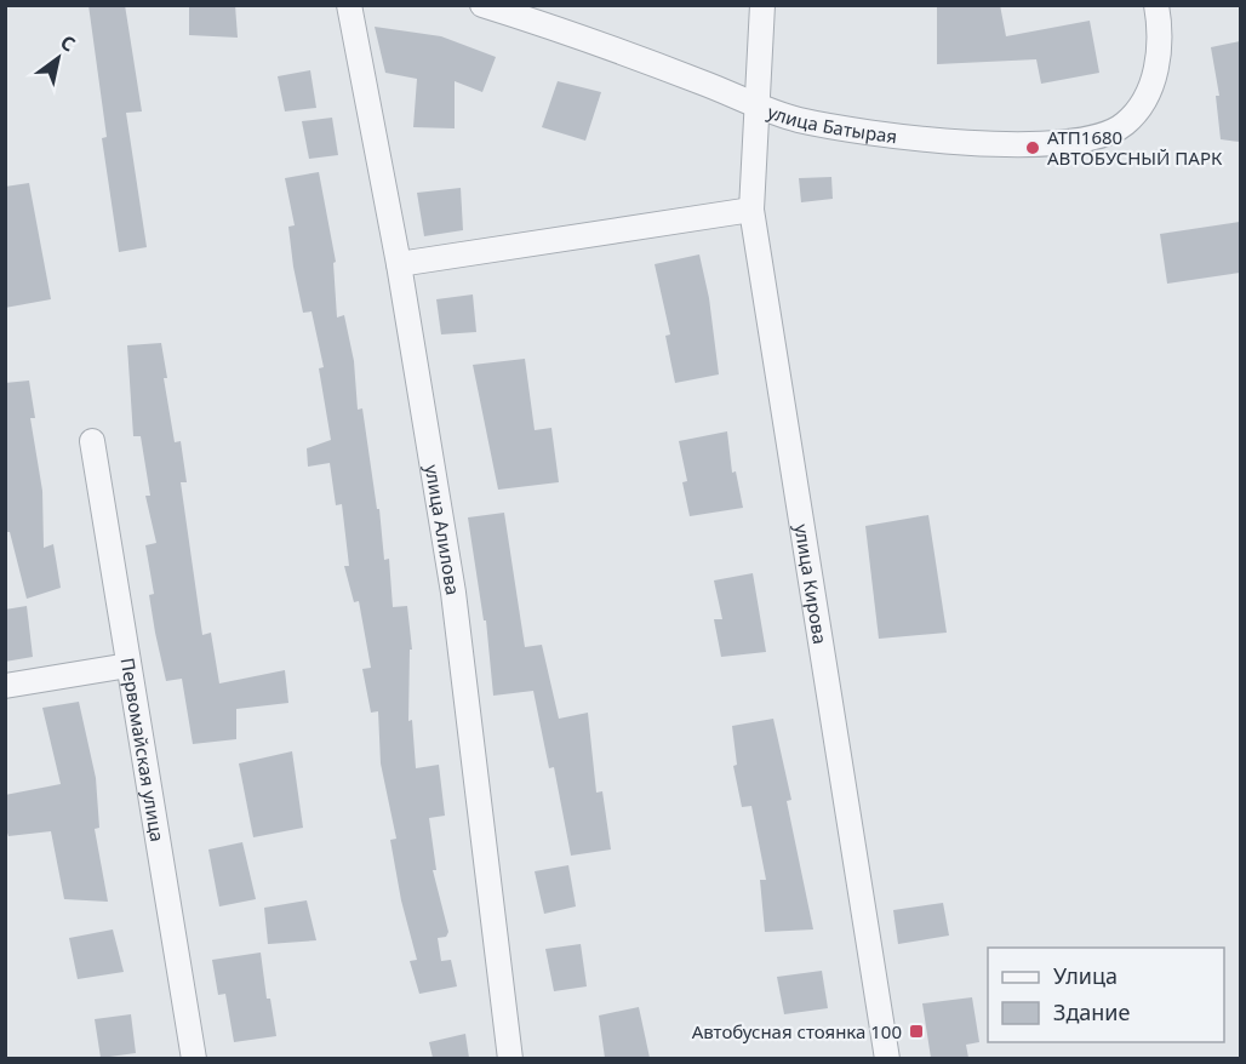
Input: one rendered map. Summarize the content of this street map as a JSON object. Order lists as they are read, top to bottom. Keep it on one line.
{"streets":{"street":["улица Батырая","улица Алилова","улица Кирова","Первомайская улица"]},"crossings":[["улица Батырая","улица Кирова"]],"places":{"other":["АТП1680 АВТОБУСНЫЙ ПАРК"],"transit":["Автобусная стоянка 100"]},"legend":["Улица","Здание"],"north":"top right"}
